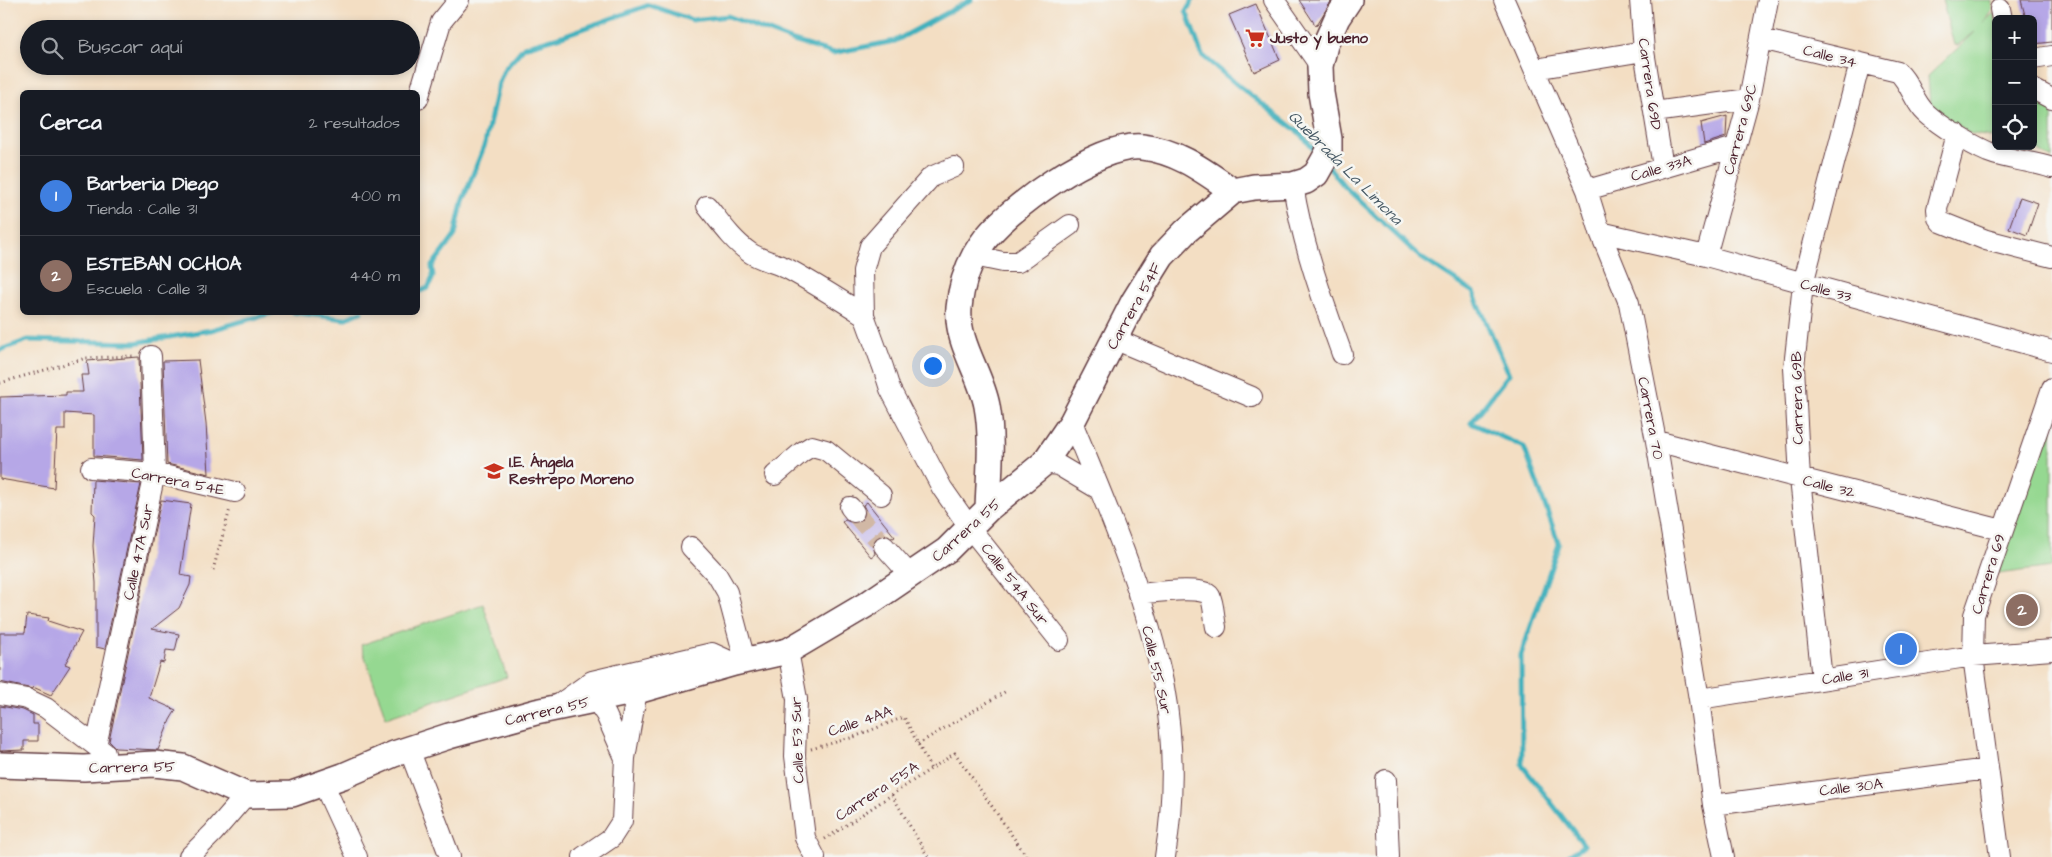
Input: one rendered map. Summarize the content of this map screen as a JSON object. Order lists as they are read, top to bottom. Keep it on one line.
{"streets":{"main road":["Carrera 54F","Carrera 55"],"street":["Calle 34","Carrera 69D","Carrera 69C","Calle 33A","Calle 33","Carrera 69B","Carrera 70","Carrera 54E","Calle 32","Calle 47A Sur","Carrera 69","Calle 54A Sur","Calle 55 Sur","Calle 31","Calle 53 Sur","Calle 30A"],"path":["Calle 4AA","Carrera 55A"]},"crossings":[["Calle 34","Carrera 69C"],["Calle 34","Carrera 69B"],["Carrera 69D","Calle 33A"],["Carrera 69C","Calle 33A"],["Carrera 69C","Calle 33"],["Calle 33A","Carrera 70"],["Calle 33","Carrera 69B"],["Calle 33","Carrera 70"],["Carrera 54F","Carrera 55"],["Carrera 54F","Calle 55 Sur"],["Carrera 69B","Calle 32"],["Carrera 69B","Calle 31"],["Carrera 70","Calle 32"],["Carrera 70","Calle 31"],["Carrera 70","Calle 30A"],["Carrera 54E","Calle 47A Sur"],["Calle 32","Carrera 69"],["Carrera 55","Calle 54A Sur"],["Carrera 55","Calle 53 Sur"],["Carrera 69","Calle 31"],["Carrera 69","Calle 30A"],["Calle 4AA","Calle 53 Sur"],["Calle 4AA","Carrera 55A"],["Calle 53 Sur","Carrera 55A"]],"water":["Quebrada La Limona"],"places":{"supermarket":["Justo y bueno"],"school or university":["I.E. Ángela Restrepo Moreno"]},"page":{"map_buttons":["+","−"],"search":"Buscar aquí","heading":["Cerca","2 resultados"],"list":[{"mark":"1","name":"Barberia Diego","note":"Tienda · Calle 31","value":"400 m"},{"mark":"2","name":"ESTEBAN OCHOA","note":"Escuela · Calle 31","value":"440 m"}],"pins":["2","1"]}}
